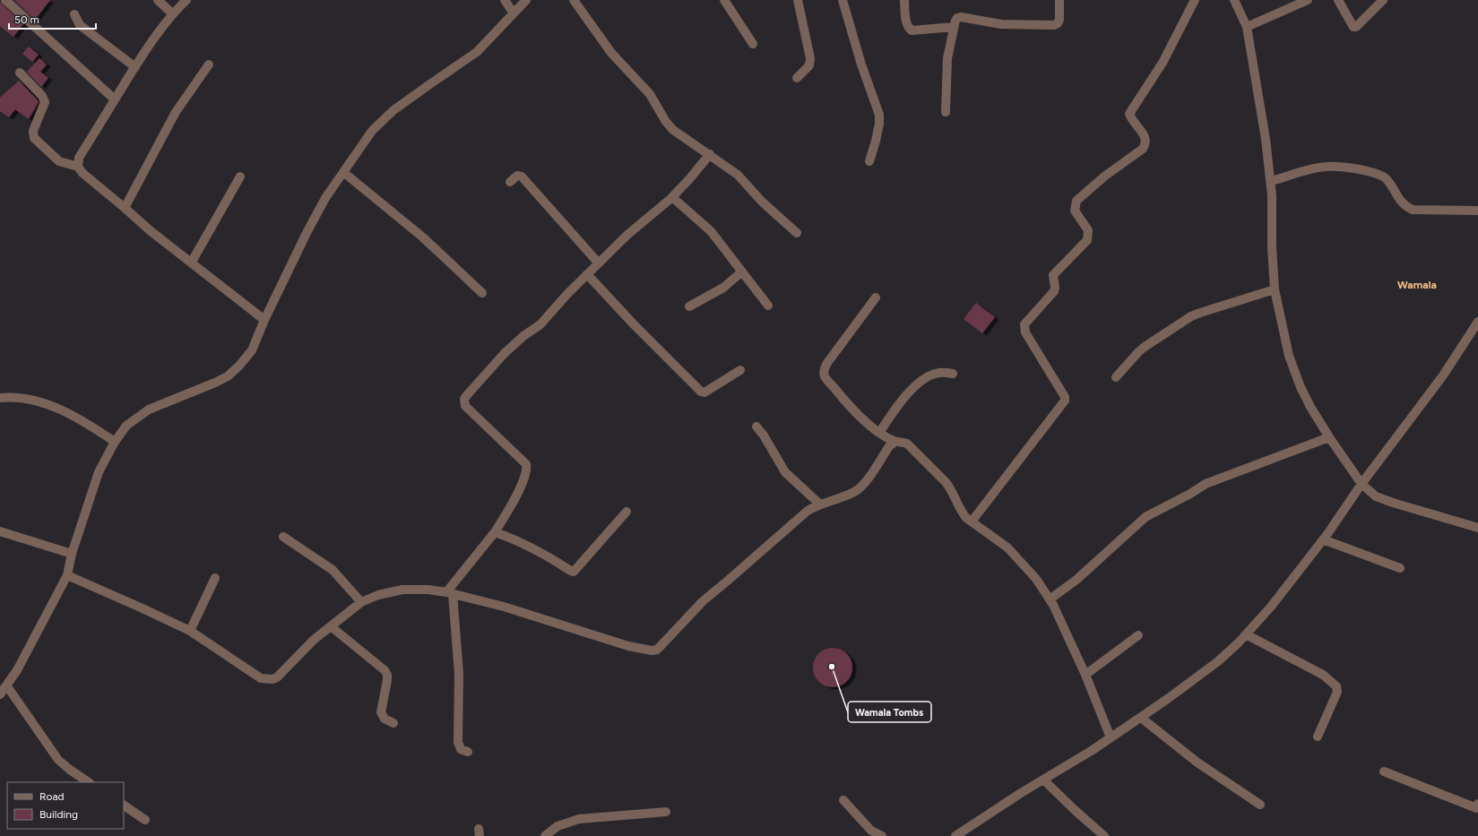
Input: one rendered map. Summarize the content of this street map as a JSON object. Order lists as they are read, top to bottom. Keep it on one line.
{"districts":["Wamala"],"places":["Wamala Tombs"],"legend":["Road","Building"],"scale_bar":"50 m"}
